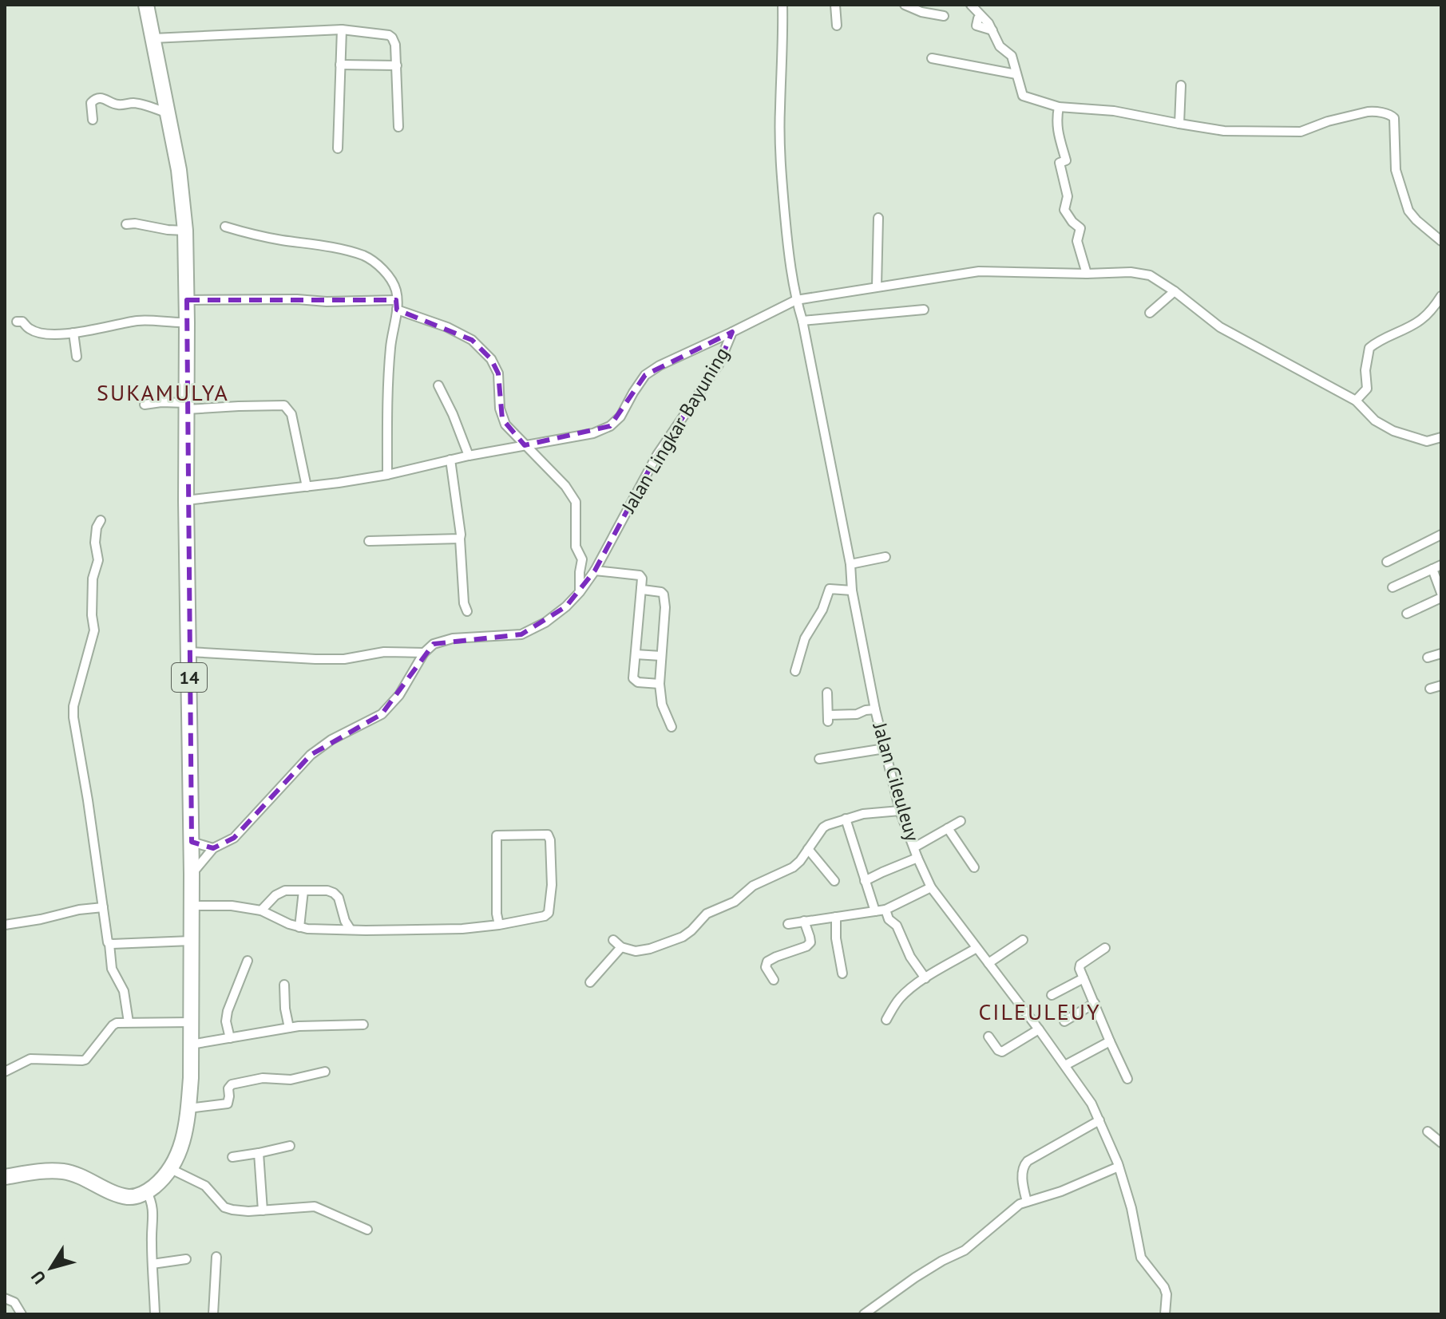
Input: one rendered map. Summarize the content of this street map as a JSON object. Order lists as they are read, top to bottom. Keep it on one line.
{"streets":{"highway":["14"],"street":["Jalan Lingkar Bayuning","Jalan Cileuleuy"]},"crossings":[["Jalan Lingkar Bayuning","Jalan Cileuleuy"]],"districts":["SUKAMULYA","CILEULEUY"],"north":"bottom left"}
